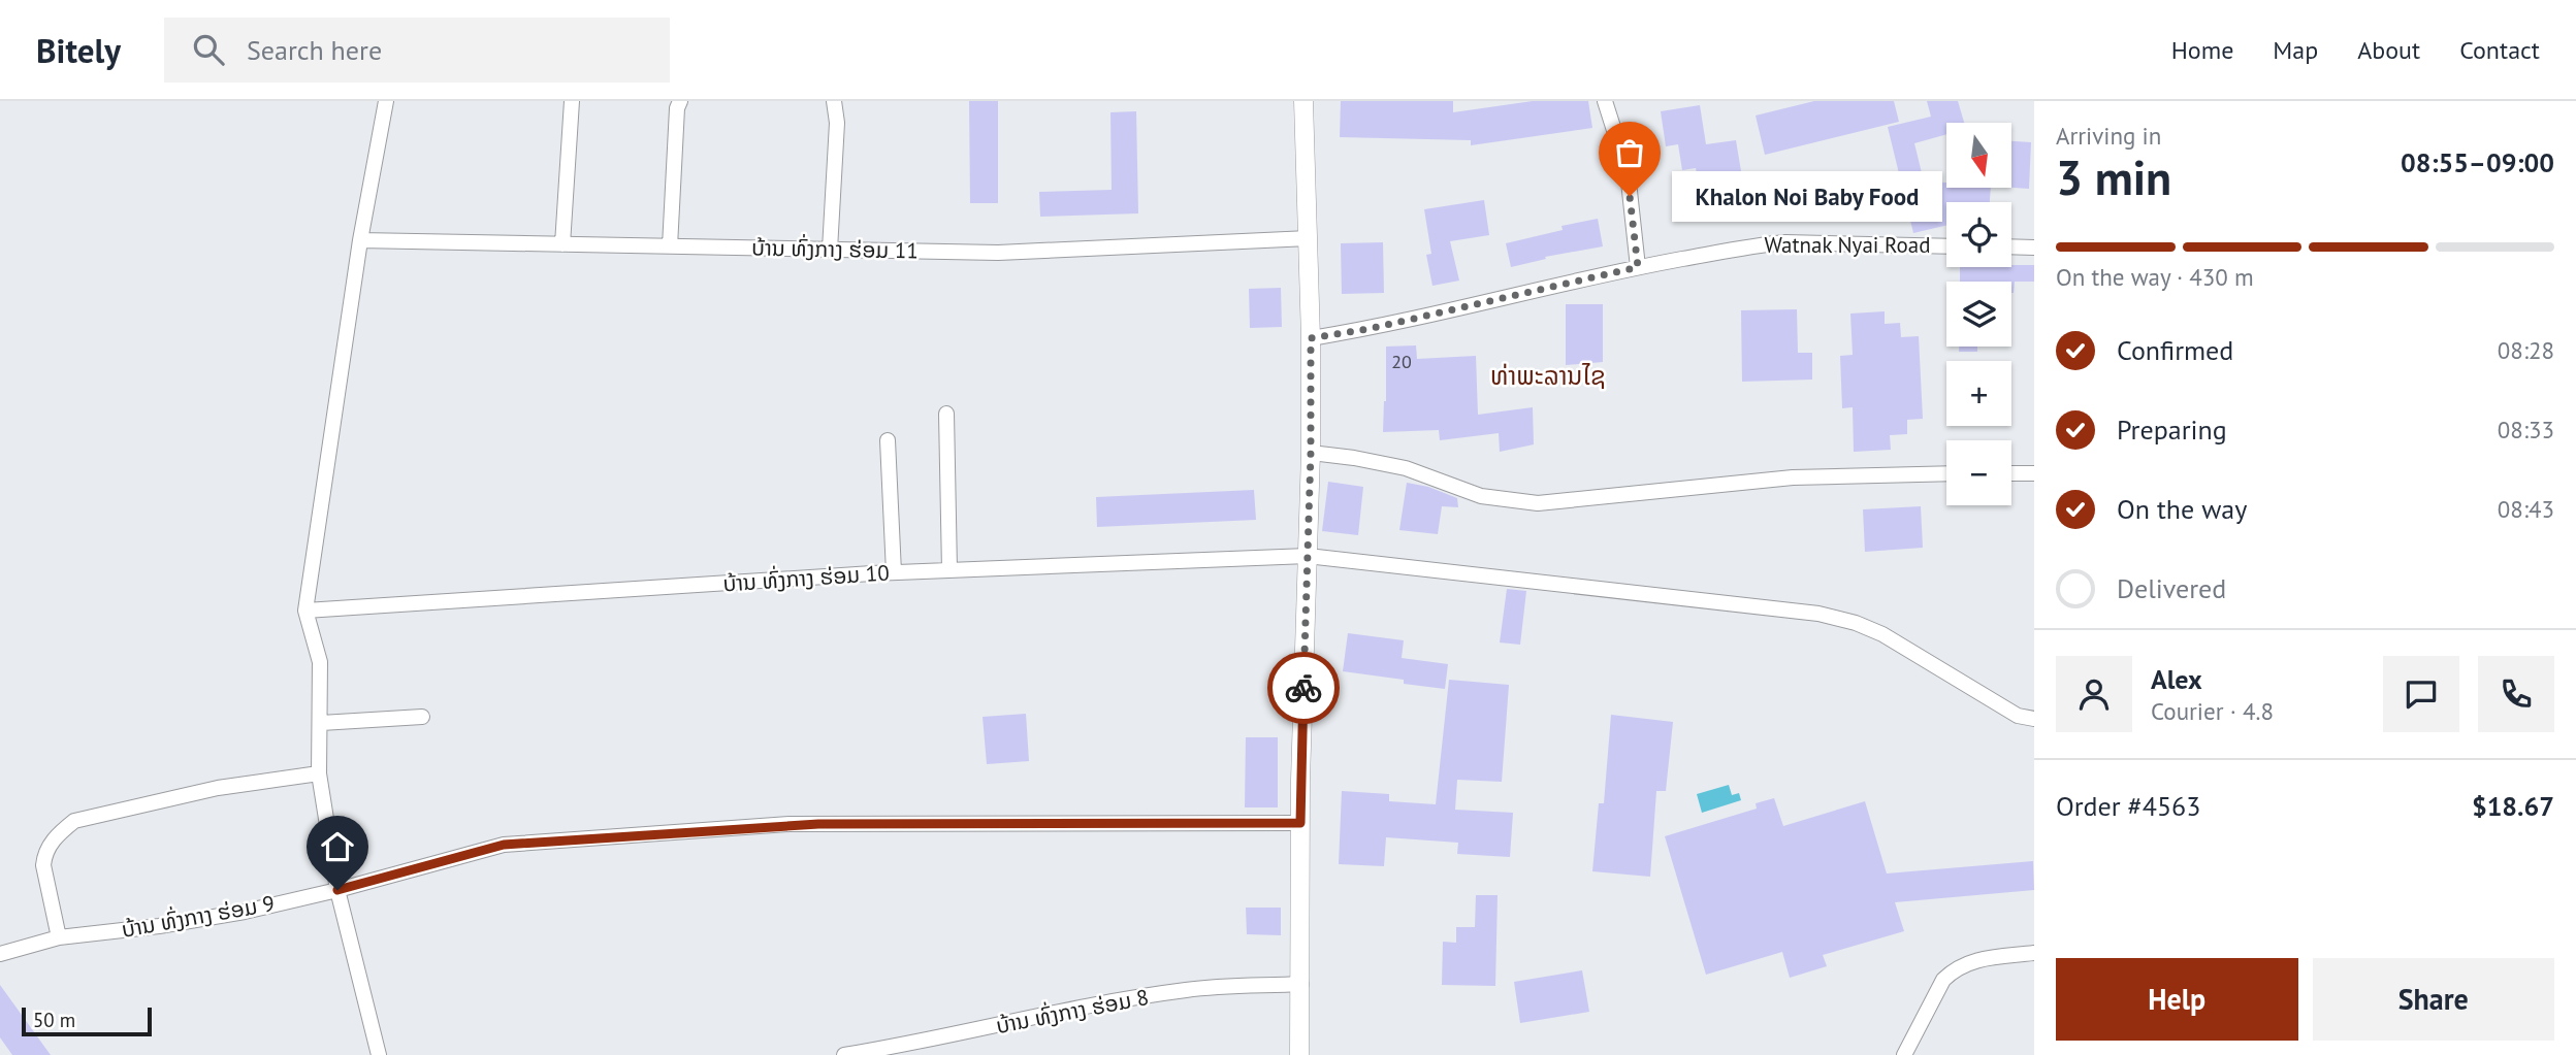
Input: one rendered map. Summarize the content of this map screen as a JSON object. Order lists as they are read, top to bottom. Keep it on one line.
{"streets":{"street":["Watnak Nyai Road","ບ້ານ ທົ່ງກາງ ຮ່ອມ 11","ບ້ານ ທົ່ງກາງ ຮ່ອມ 10","ບ້ານ ທົ່ງກາງ ຮ່ອມ 9","ບ້ານ ທົ່ງກາງ ຮ່ອມ 8"]},"districts":["ທ່າພະລານໄຊ"],"places":["Khalon Noi Baby Food"],"house_numbers":["20"],"scale_bar":"50 m","north":"bottom","page":{"header":"Bitely","search":"Search here","nav":["Home","Map","About","Contact"],"heading":["3 min","Arriving in","08:55–09:00"],"panel":["Alex","Courier · 4.8","Order #4563","$18.67"],"map_buttons":["+","−"],"bubble":"Khalon Noi Baby Food","bar":"On the way · 430 m","list":[["Confirmed","08:28"],["Preparing","08:33"],["On the way","08:43"],"Delivered"],"buttons":["Help","Share"],"scale":"50 m"}}
